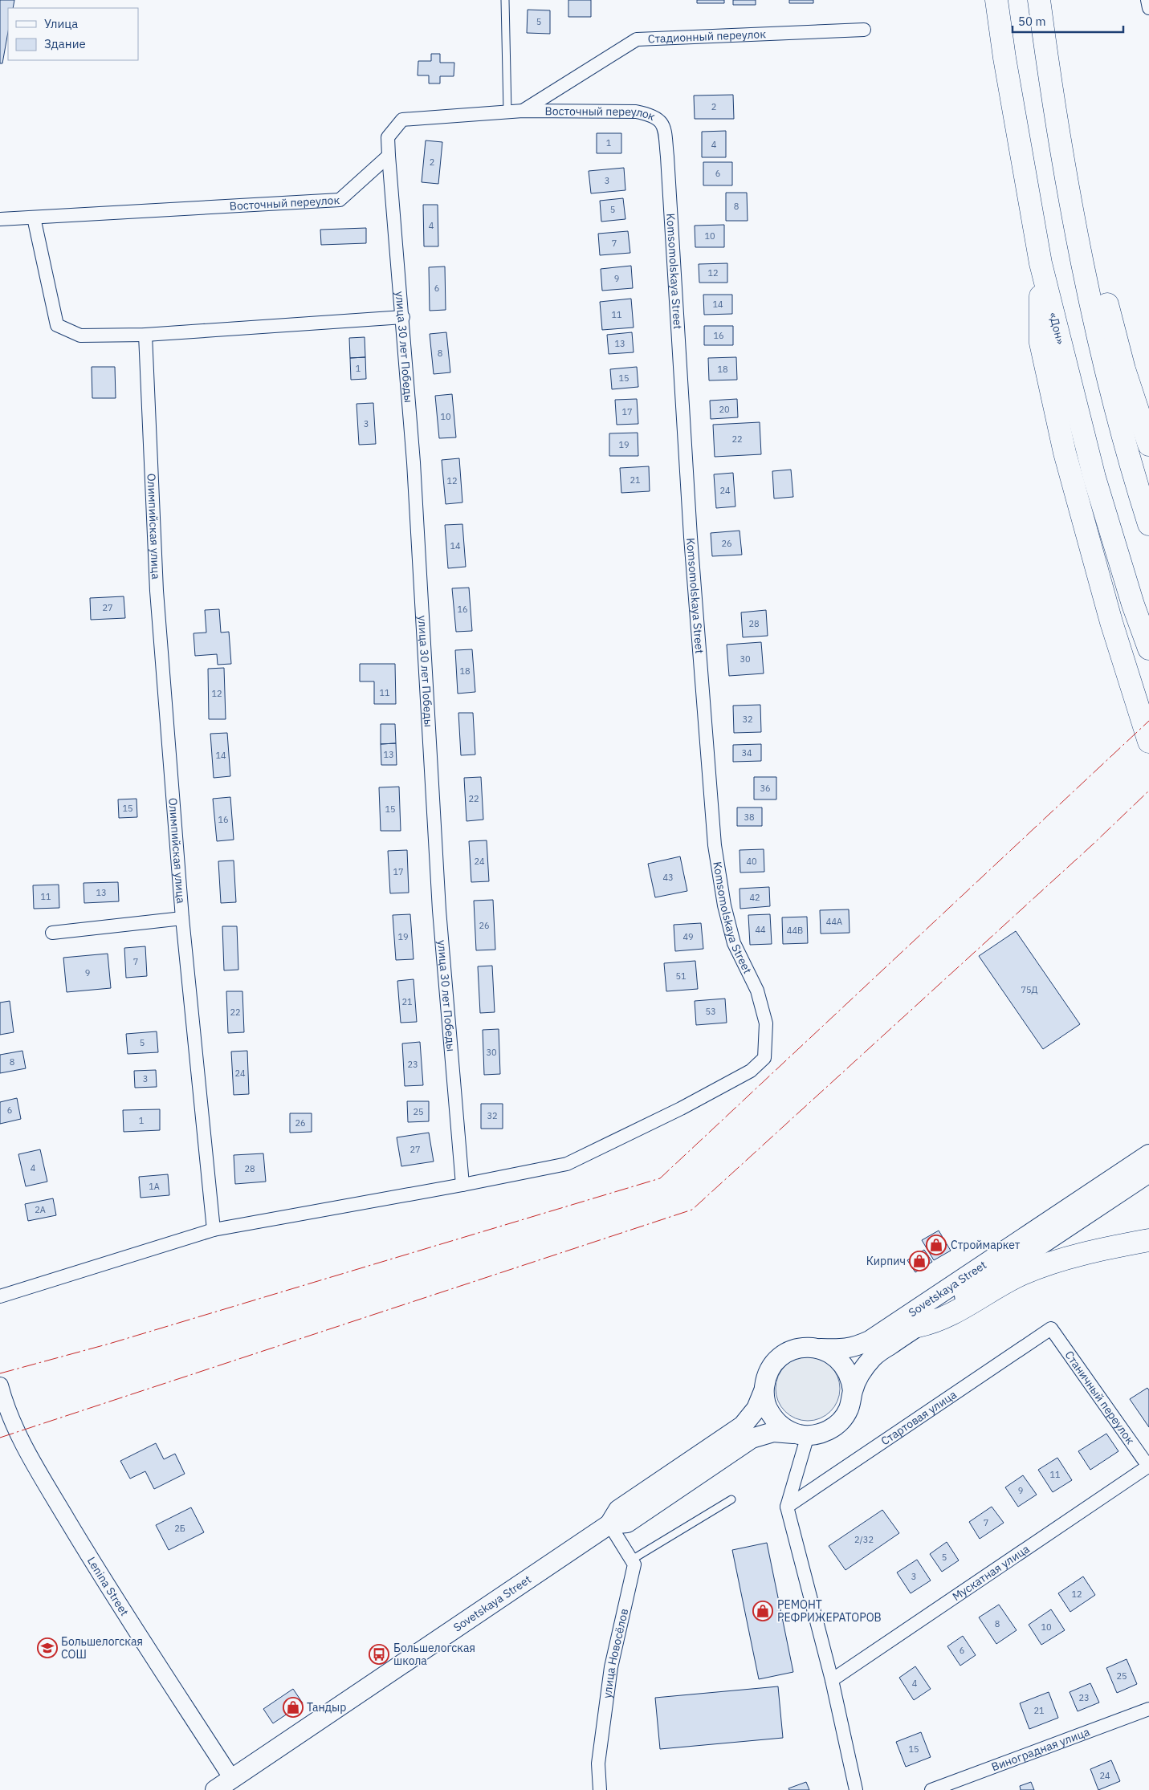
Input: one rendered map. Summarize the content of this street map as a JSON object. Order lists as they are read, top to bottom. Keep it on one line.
{"streets":{"highway":["«Дон»"],"main road":["Sovetskaya Street"],"street":["Стадионный переулок","Восточный переулок","Komsomolskaya Street","улица 30 лет Победы","Олимпийская улица","Станичный переулок","Стартовая улица","Мускатная улица","Lenina Street","улица Новосёлов","Виноградная улица"]},"crossings":[["Стадионный переулок","Восточный переулок"],["Восточный переулок","Komsomolskaya Street"],["Восточный переулок","улица 30 лет Победы"],["Komsomolskaya Street","улица 30 лет Победы"],["Sovetskaya Street","Lenina Street"],["Станичный переулок","Стартовая улица"],["Станичный переулок","Мускатная улица"]],"places":{"shop":["Строймаркет","Кирпич","РЕМОНТ РЕФРИЖЕРАТОРОВ","Тандыр"],"school or university":["Большелогская СОШ"],"bus stop":["Большелогская школа"]},"house_numbers":["5","2","1","4","2","6","3","8","5","4","10","7","12","9","6","14","11","16","13","8","1","18","15","20","17","10","3","22","19","21","12","24","26","14","27","16","28","30","18","11","12","32","34","13","14","36","22","15","15","38","16","24","40","17","43","13","11","42","44А","26","44","44В","19","49","7","9","51","75Д","21","53","22","5","30","8","23","24","3","6","25","32","1","26","27","4","28","1А","2А","11","9","7","2Б","2/32","5","3","12","8","10","6","25","4","23","21","15","24"],"legend":["Улица","Здание"],"scale_bar":"50 m"}
